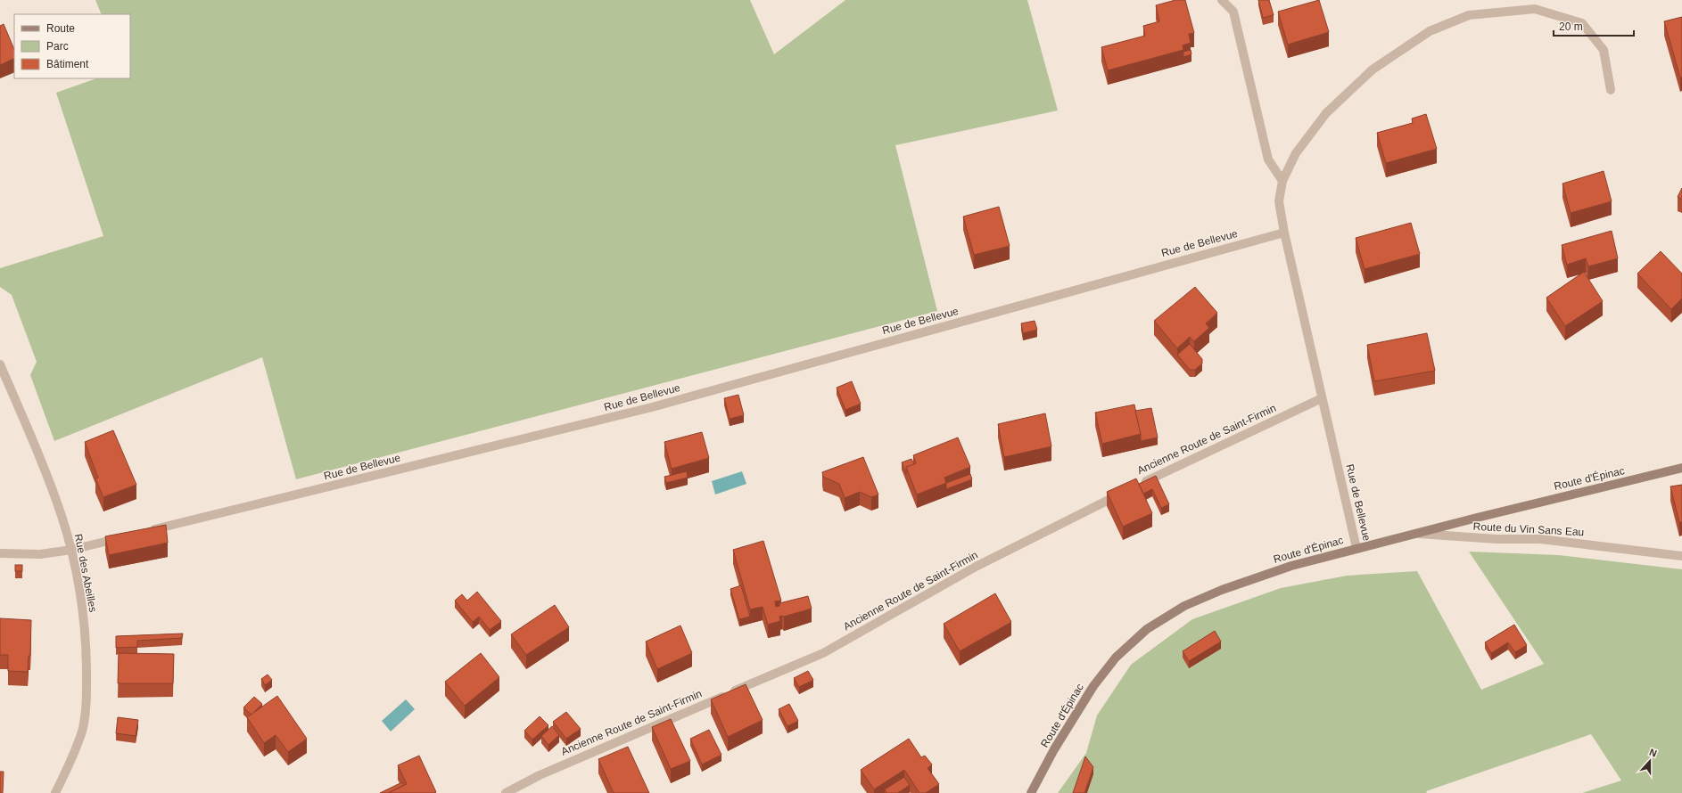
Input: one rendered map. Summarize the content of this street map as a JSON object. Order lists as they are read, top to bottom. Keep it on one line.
{"streets":{"main road":["Route d'Épinac"],"street":["Rue de Bellevue","Ancienne Route de Saint-Firmin","Route du Vin Sans Eau","Rue des Abeilles"]},"crossings":[["Rue de Bellevue","Ancienne Route de Saint-Firmin"],["Rue de Bellevue","Route d'Épinac"],["Route d'Épinac","Route du Vin Sans Eau"]],"legend":["Route","Parc","Bâtiment"],"scale_bar":"20 m","north":"top"}
